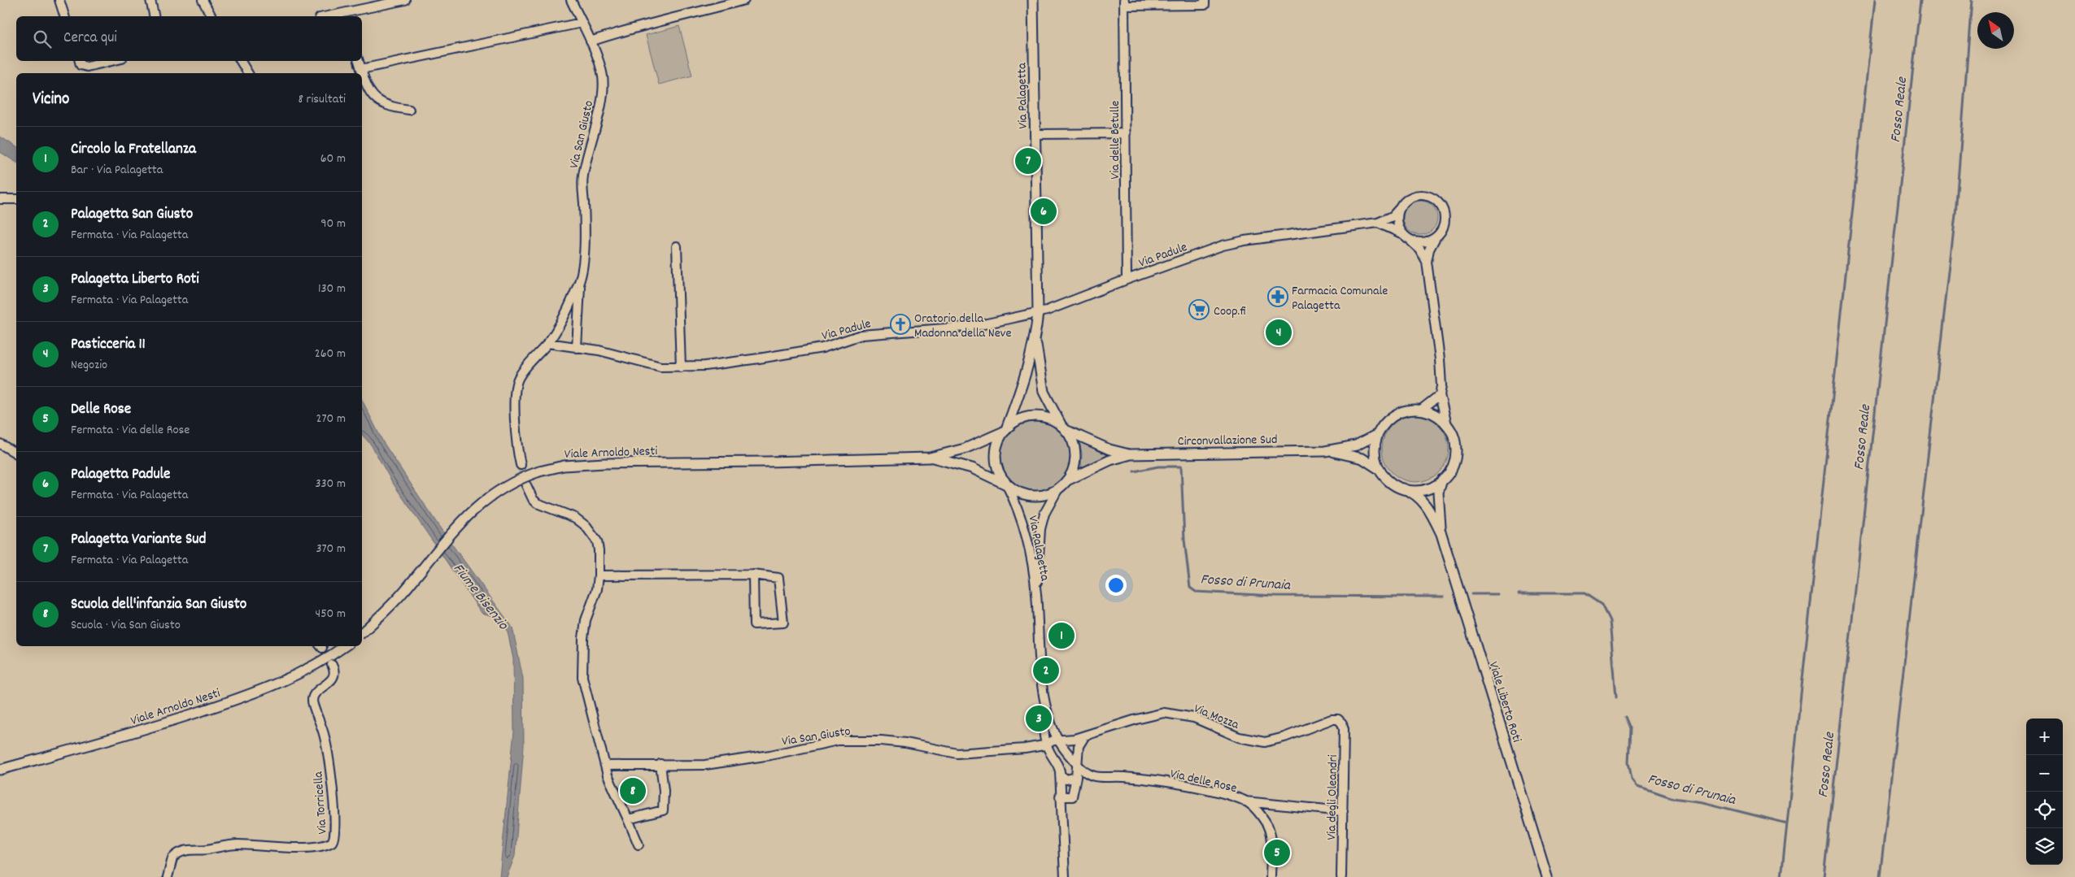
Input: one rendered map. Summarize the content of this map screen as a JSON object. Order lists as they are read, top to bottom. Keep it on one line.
{"streets":{"street":["Via Palagetta","Via San Giusto","Via delle Betulle","Via Padule","Circonvallazione Sud","Viale Arnoldo Nesti","Viale Liberto Roti","Via Mozza","Via delle Rose","Via degli Oleandri","Via Torricella"]},"crossings":[["Via Palagetta","Via San Giusto"],["Via Palagetta","Via Padule"],["Via Palagetta","Circonvallazione Sud"],["Via Palagetta","Viale Arnoldo Nesti"],["Via Palagetta","Via Mozza"],["Via San Giusto","Via Padule"],["Via San Giusto","Via Mozza"],["Via delle Betulle","Via Padule"],["Circonvallazione Sud","Viale Arnoldo Nesti"],["Circonvallazione Sud","Viale Liberto Roti"],["Via Mozza","Via degli Oleandri"]],"water":["Fosso Reale","Fosso di Prunaia","Fiume Bisenzio"],"places":{"pharmacy":["Farmacia Comunale Palagetta"],"supermarket":["Coop.fi"],"church":["Oratorio della Madonna della Neve"]},"north":"top left","page":{"search":"Cerca qui","heading":["Vicino","8 risultati"],"list":[{"mark":"1","name":"Circolo la Fratellanza","note":"Bar · Via Palagetta","value":"60 m"},{"mark":"2","name":"Palagetta San Giusto","note":"Fermata · Via Palagetta","value":"90 m"},{"mark":"3","name":"Palagetta Liberto Roti","note":"Fermata · Via Palagetta","value":"130 m"},{"mark":"4","name":"Pasticceria 11","note":"Negozio","value":"260 m"},{"mark":"5","name":"Delle Rose","note":"Fermata · Via delle Rose","value":"270 m"},{"mark":"6","name":"Palagetta Padule","note":"Fermata · Via Palagetta","value":"330 m"},{"mark":"7","name":"Palagetta Variante Sud","note":"Fermata · Via Palagetta","value":"370 m"},{"mark":"8","name":"Scuola dell'infanzia San Giusto","note":"Scuola · Via San Giusto","value":"450 m"}],"pins":["7","6","4","1","2","3","8","5"],"map_buttons":["+","−"]}}
